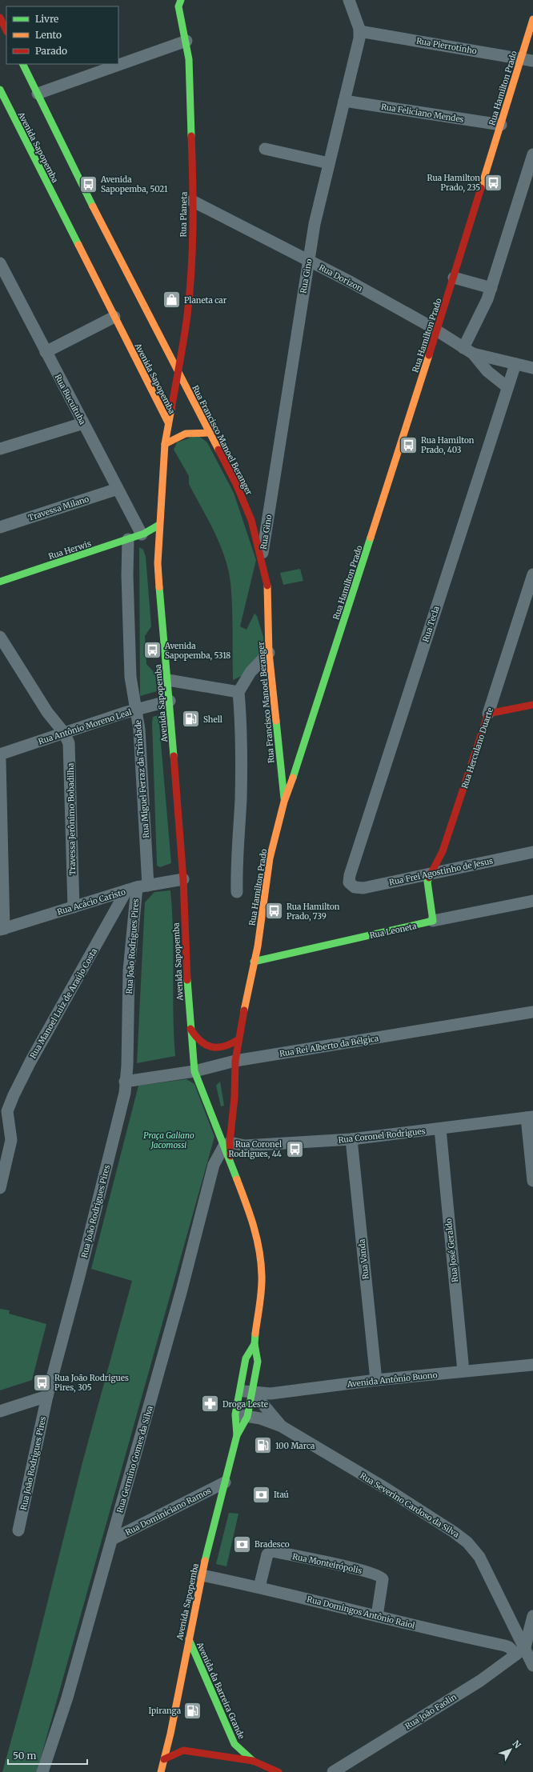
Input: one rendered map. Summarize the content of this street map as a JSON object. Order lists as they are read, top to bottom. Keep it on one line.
{"streets":{"main road":["Rua Hamilton Prado","Avenida Sapopemba","Rua Planeta","Rua Francisco Manoel Beranger","Rua Herwis","Rua Herculano Duarte","Rua Leoneta","Avenida da Barreira Grande"],"street":["Rua Pierrotinho","Rua Feliciano Mendes","Rua Gino","Rua Dorizon","Rua Bucuituba","Travessa Milano","Rua Tecla","Rua Antônio Moreno Leal","Rua Miguel Ferraz da Trindade","Travessa Jerônimo Bobadilha","Rua Frei Agostinho de Jesus","Rua Acácio Caristo","Rua João Rodrigues Pires","Rua Manoel Luiz de Araújo Costa","Rua Rei Alberto da Bélgica","Rua Coronel Rodrigues","Rua José Geraldo","Rua Vanda","Avenida Antônio Buono","Rua Germino Gomes da Silva","Rua Severino Cardoso da Silva","Rua Dominiciano Ramos","Rua Monteirópolis","Rua Domingos Antônio Raiol","Rua João Faolin"]},"crossings":[["Rua Pierrotinho","Rua Hamilton Prado"],["Rua Pierrotinho","Rua Gino"],["Rua Hamilton Prado","Rua Feliciano Mendes"],["Rua Hamilton Prado","Avenida Sapopemba"],["Rua Hamilton Prado","Rua Dorizon"],["Rua Hamilton Prado","Rua Francisco Manoel Beranger"],["Rua Hamilton Prado","Rua Leoneta"],["Rua Hamilton Prado","Rua Rei Alberto da Bélgica"],["Rua Hamilton Prado","Rua Coronel Rodrigues"],["Rua Hamilton Prado","Rua Germino Gomes da Silva"],["Rua Feliciano Mendes","Rua Gino"],["Avenida Sapopemba","Rua Planeta"],["Avenida Sapopemba","Rua Herwis"],["Avenida Sapopemba","Rua Antônio Moreno Leal"],["Avenida Sapopemba","Rua Acácio Caristo"],["Avenida Sapopemba","Rua Rei Alberto da Bélgica"],["Avenida Sapopemba","Rua Coronel Rodrigues"],["Avenida Sapopemba","Avenida Antônio Buono"],["Avenida Sapopemba","Rua Germino Gomes da Silva"],["Avenida Sapopemba","Rua Severino Cardoso da Silva"],["Avenida Sapopemba","Rua Dominiciano Ramos"],["Avenida Sapopemba","Rua Domingos Antônio Raiol"],["Avenida Sapopemba","Avenida da Barreira Grande"],["Rua Planeta","Rua Dorizon"],["Rua Planeta","Rua Francisco Manoel Beranger"],["Rua Gino","Rua Dorizon"],["Rua Gino","Rua Francisco Manoel Beranger"],["Rua Bucuituba","Travessa Milano"],["Rua Bucuituba","Rua Herwis"],["Rua Herwis","Rua Miguel Ferraz da Trindade"],["Rua Tecla","Rua Frei Agostinho de Jesus"],["Rua Antônio Moreno Leal","Rua Miguel Ferraz da Trindade"],["Rua Antônio Moreno Leal","Travessa Jerônimo Bobadilha"],["Rua Herculano Duarte","Rua Frei Agostinho de Jesus"],["Rua Herculano Duarte","Rua Leoneta"],["Rua Miguel Ferraz da Trindade","Rua Acácio Caristo"],["Rua Miguel Ferraz da Trindade","Rua João Rodrigues Pires"],["Rua Miguel Ferraz da Trindade","Rua Manoel Luiz de Araújo Costa"],["Travessa Jerônimo Bobadilha","Rua Acácio Caristo"],["Rua Acácio Caristo","Rua João Rodrigues Pires"],["Rua Acácio Caristo","Rua Manoel Luiz de Araújo Costa"],["Rua João Rodrigues Pires","Rua Manoel Luiz de Araújo Costa"],["Rua João Rodrigues Pires","Rua Rei Alberto da Bélgica"],["Rua Coronel Rodrigues","Rua José Geraldo"],["Rua Coronel Rodrigues","Rua Vanda"],["Rua Coronel Rodrigues","Rua Germino Gomes da Silva"],["Rua José Geraldo","Avenida Antônio Buono"],["Rua Vanda","Avenida Antônio Buono"],["Avenida Antônio Buono","Rua Severino Cardoso da Silva"],["Rua Germino Gomes da Silva","Rua Dominiciano Ramos"],["Rua Severino Cardoso da Silva","Rua Domingos Antônio Raiol"],["Rua Severino Cardoso da Silva","Rua João Faolin"],["Rua Monteirópolis","Rua Domingos Antônio Raiol"],["Rua Domingos Antônio Raiol","Rua João Faolin"]],"parks":["Praça Galiano Jacomossi"],"places":{"bus stop":["Rua Hamilton Prado, 235","Avenida Sapopemba, 5021","Rua Hamilton Prado, 403","Avenida Sapopemba, 5318","Rua Hamilton Prado, 739","Rua Coronel Rodrigues, 44","Rua João Rodrigues Pires, 305"],"shop":["Planeta car"],"fuel station":["Shell","100 Marca","Ipiranga"],"pharmacy":["Droga Leste"],"bank":["Itaú","Bradesco"]},"legend":["Livre","Lento","Parado"],"scale_bar":"50 m","north":"top right"}
